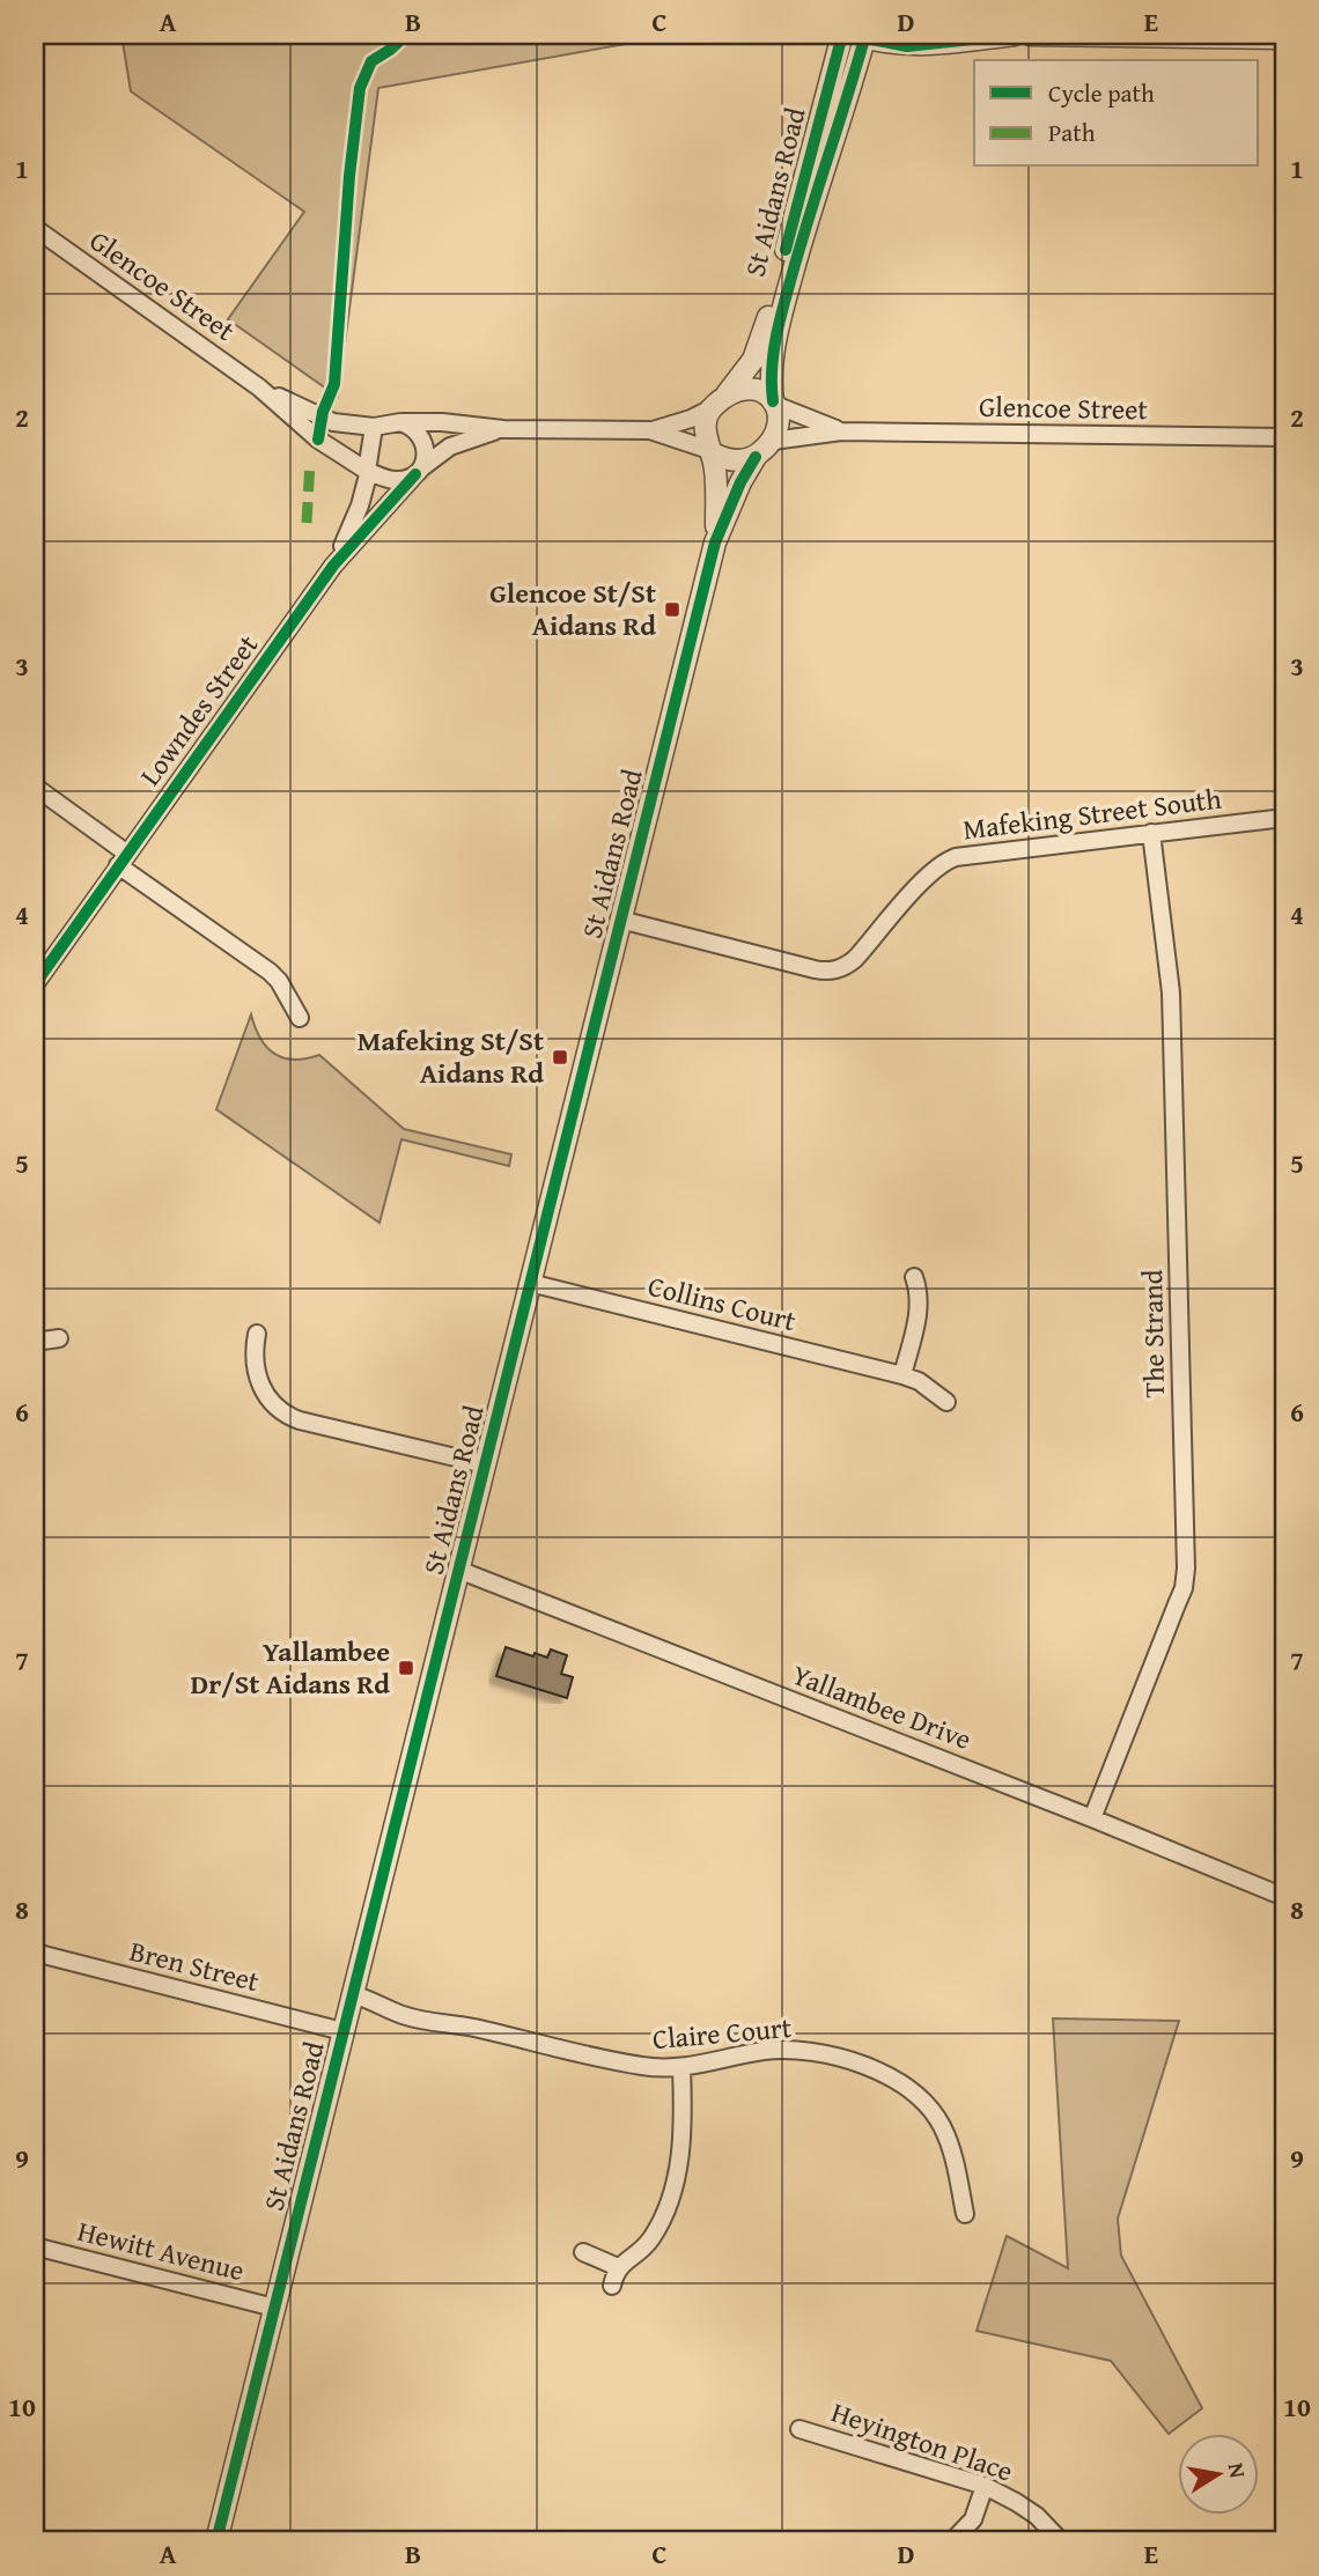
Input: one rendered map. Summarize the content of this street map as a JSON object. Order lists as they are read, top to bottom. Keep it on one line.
{"streets":{"street":["St Aidans Road","Glencoe Street","Lowndes Street","Mafeking Street South","Collins Court","The Strand","Yallambee Drive","Bren Street","Claire Court","Hewitt Avenue","Heyington Place"]},"crossings":[["St Aidans Road","Glencoe Street"],["St Aidans Road","Mafeking Street South"],["St Aidans Road","Collins Court"],["St Aidans Road","Yallambee Drive"],["St Aidans Road","Bren Street"],["St Aidans Road","Claire Court"],["St Aidans Road","Hewitt Avenue"],["Glencoe Street","Lowndes Street"],["Mafeking Street South","The Strand"],["The Strand","Yallambee Drive"]],"places":{"transit":["Glencoe St/St Aidans Rd","Mafeking St/St Aidans Rd","Yallambee Dr/St Aidans Rd"]},"legend":["Cycle path","Path"],"north":"right","grid":{"columns":["A","B","C","D","E"],"rows":["1","2","3","4","5","6","7","8","9","10"]}}
